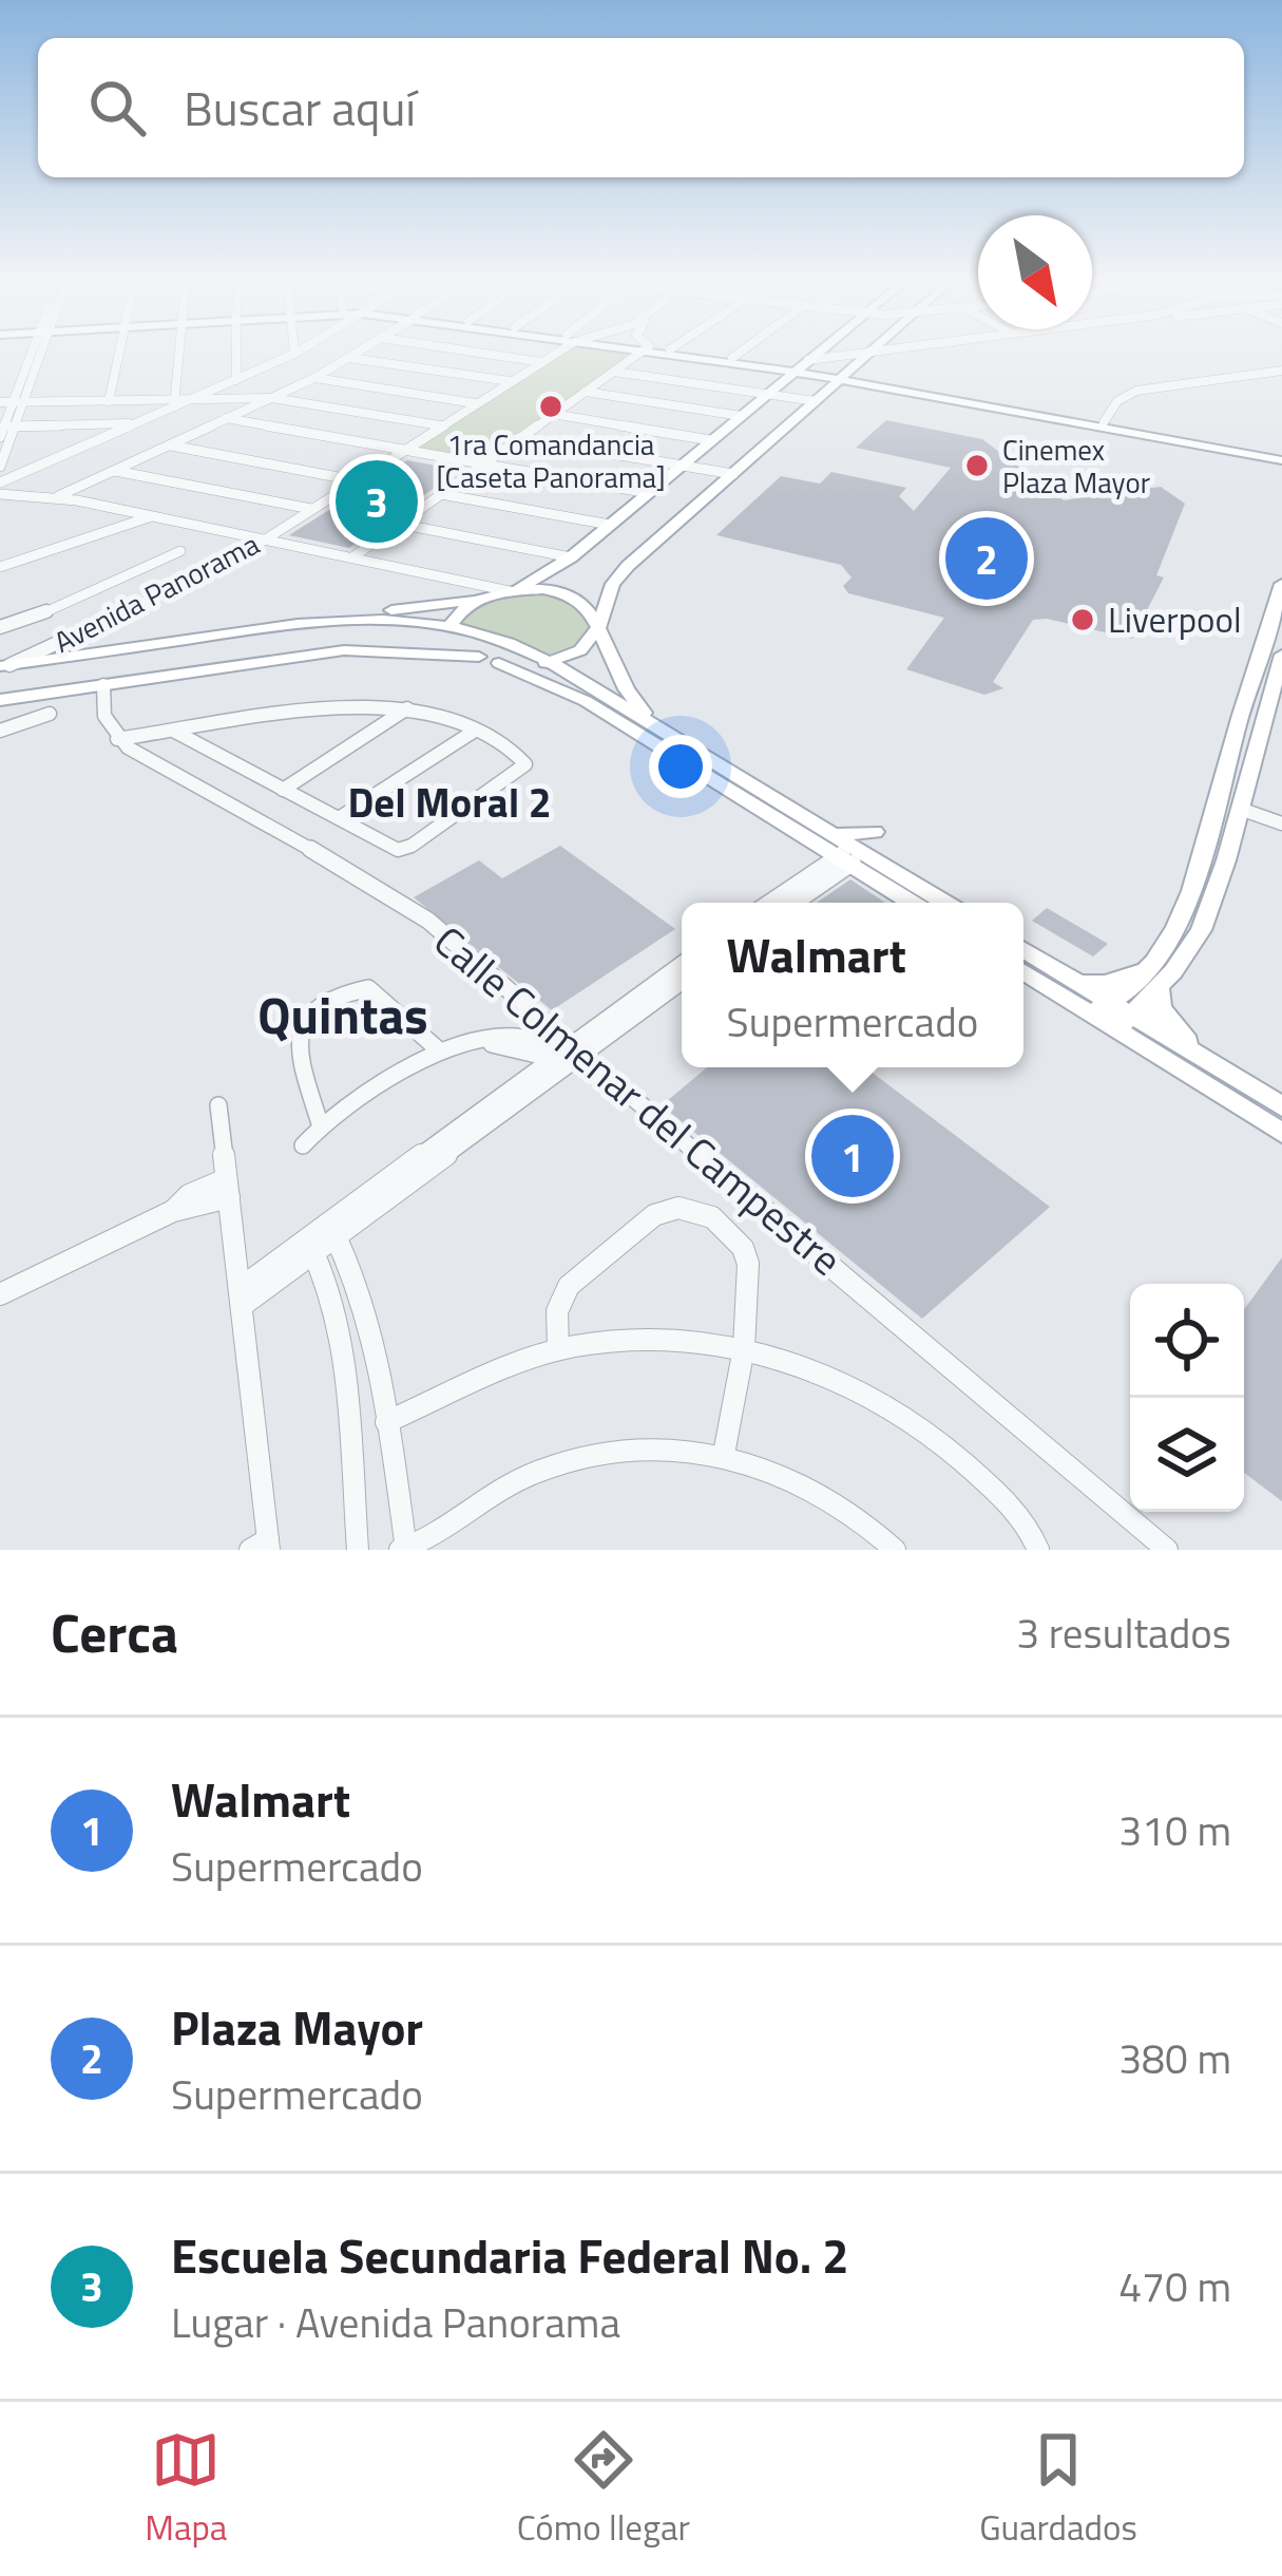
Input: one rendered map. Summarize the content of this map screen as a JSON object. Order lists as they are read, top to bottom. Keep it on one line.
{"streets":{"street":["Avenida Panorama","Calle Colmenar del Campestre"]},"districts":["Del Moral 2","Quintas"],"places":["1ra Comandancia [Caseta Panorama]","Cinemex Plaza Mayor","Liverpool"],"north":"bottom right","page":{"search":"Buscar aquí","pins":["3","2","1"],"popup":["Walmart","Supermercado"],"heading":["Cerca","3 resultados"],"list":[{"mark":"1","name":"Walmart","note":"Supermercado","value":"310 m"},{"mark":"2","name":"Plaza Mayor","note":"Supermercado","value":"380 m"},{"mark":"3","name":"Escuela Secundaria Federal No. 2","note":"Lugar · Avenida Panorama","value":"470 m"}],"nav":["Mapa","Cómo llegar","Guardados"]}}
